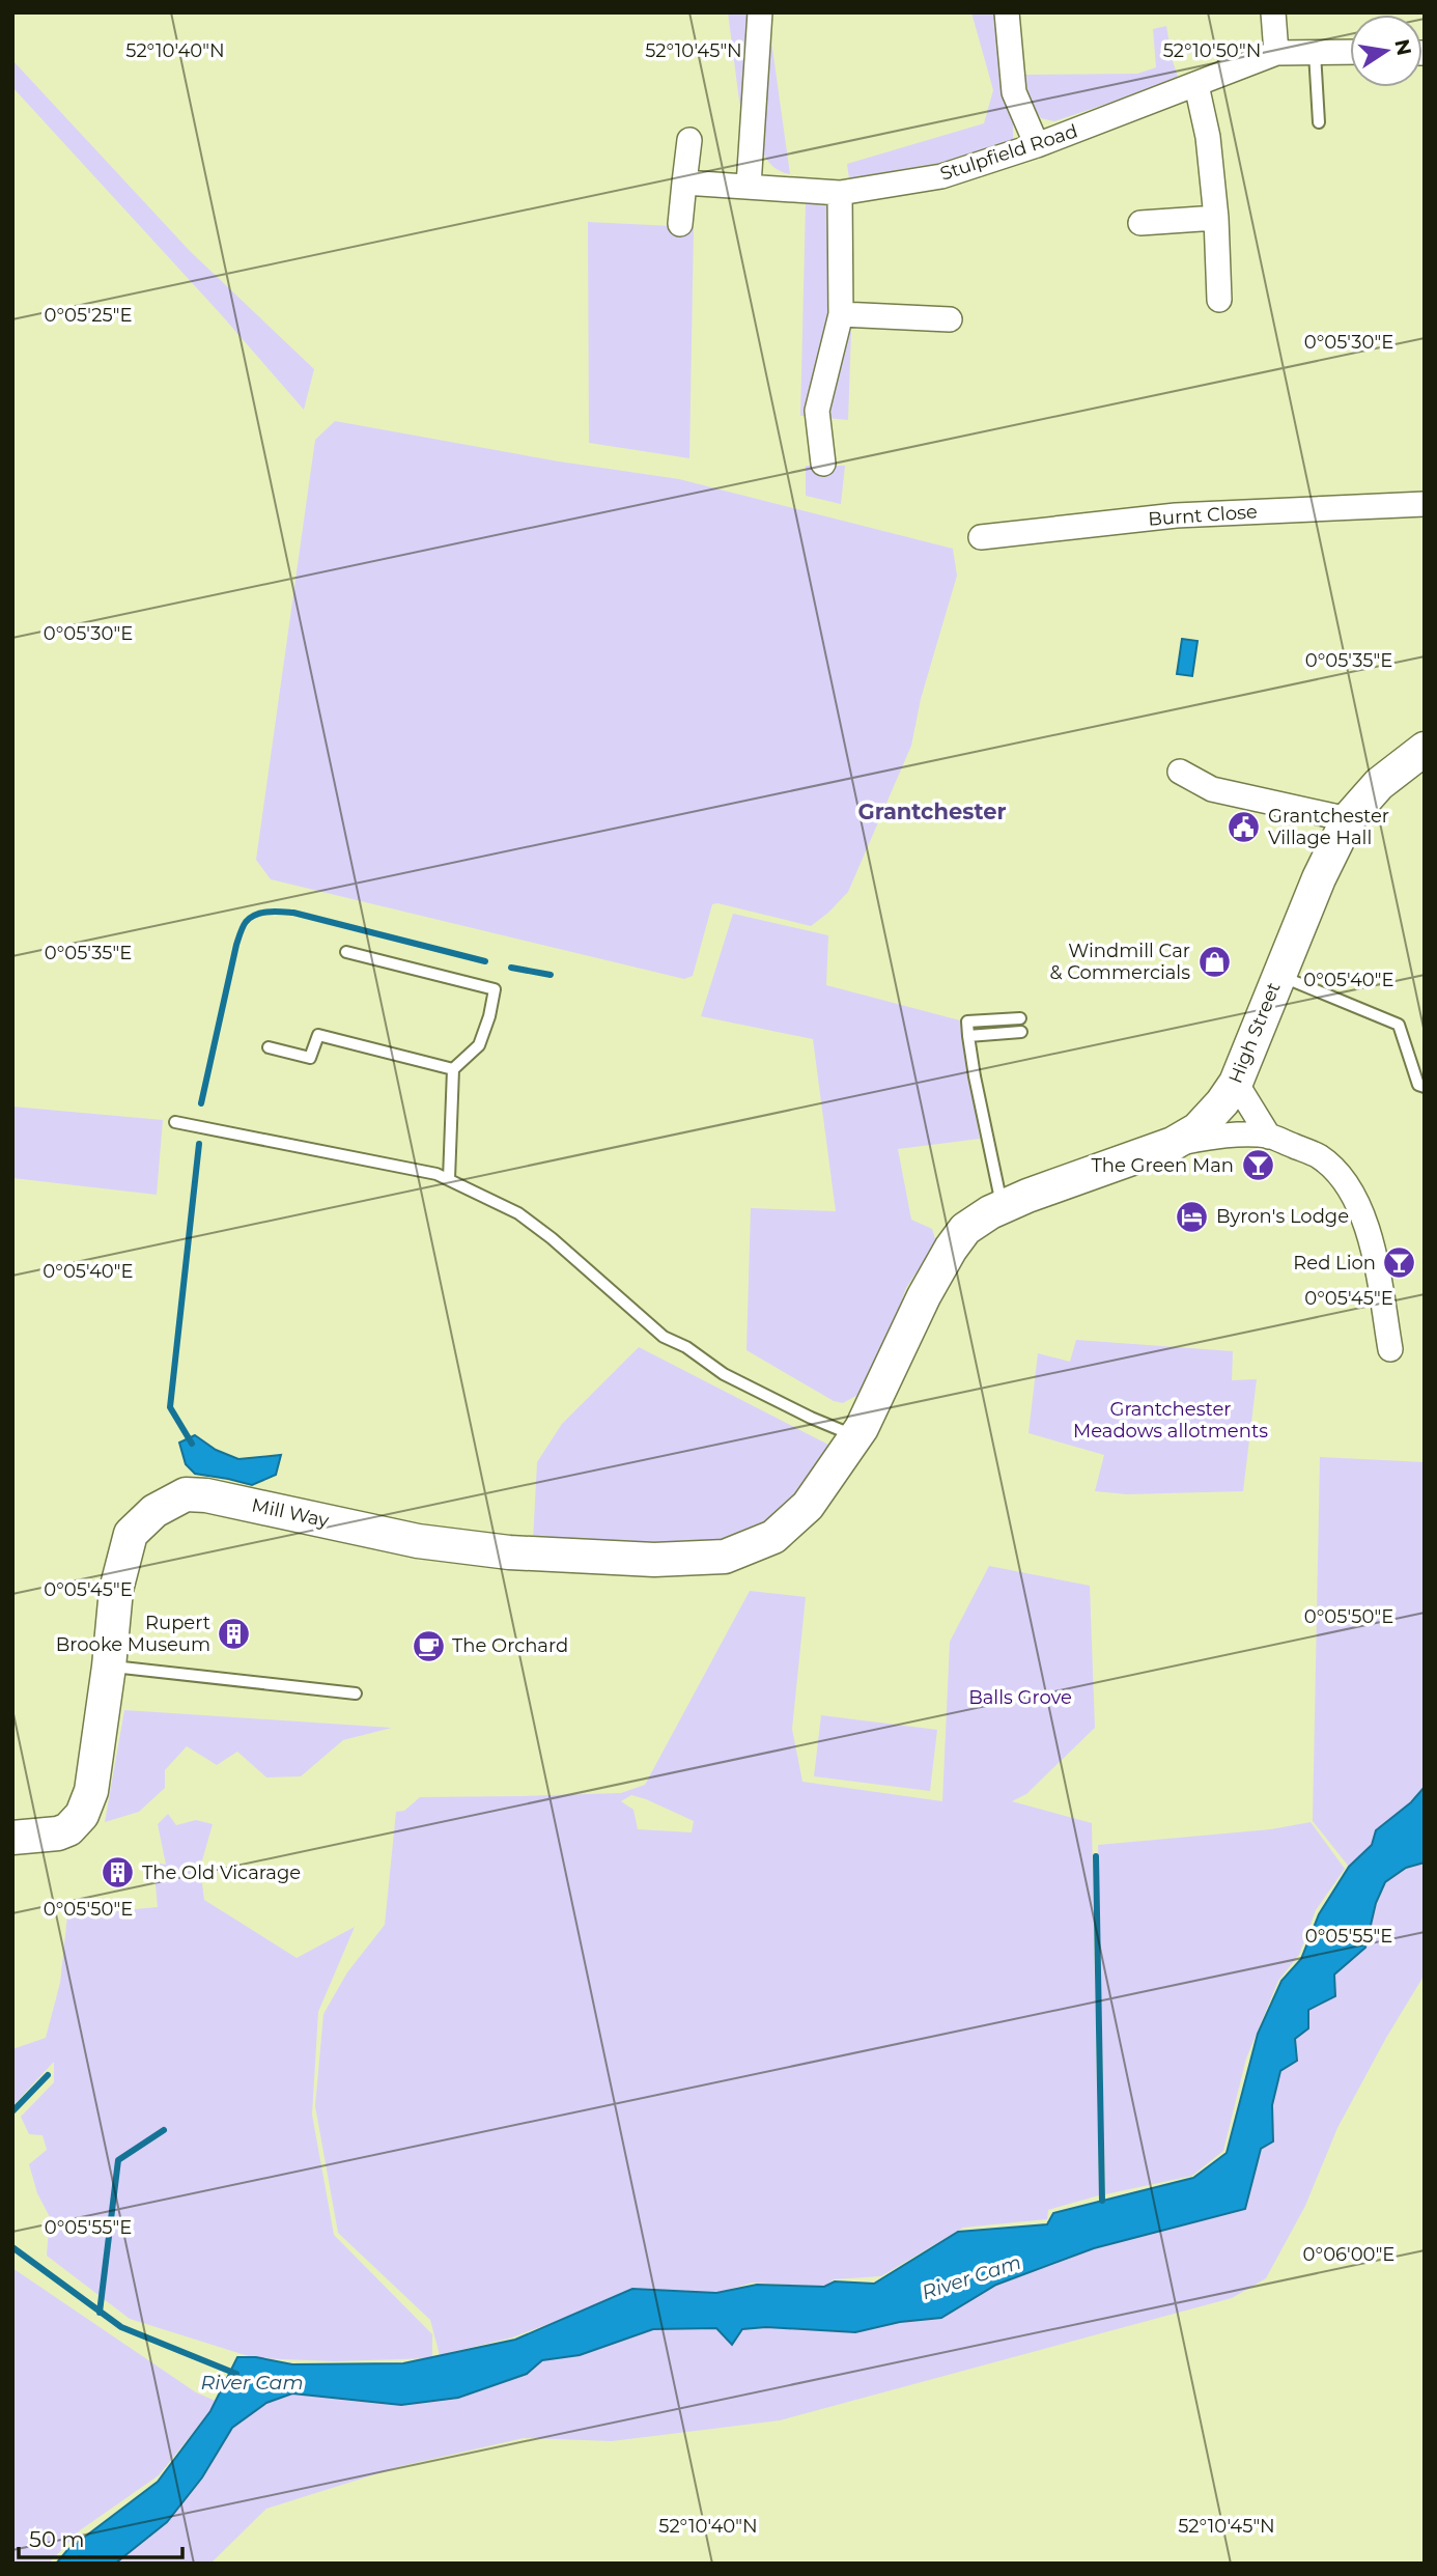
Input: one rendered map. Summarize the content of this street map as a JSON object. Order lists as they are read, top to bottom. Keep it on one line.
{"streets":{"street":["Stulpfield Road","Burnt Close","High Street","Mill Way"]},"crossings":[["High Street","Mill Way"]],"districts":["Grantchester"],"water":["River Cam"],"parks":["Grantchester Meadows allotments","Balls Grove"],"places":{"public building":["Grantchester Village Hall"],"shop":["Windmill Car & Commercials"],"bar":["The Green Man","Red Lion"],"hotel":["Byron's Lodge"],"building":["Rupert Brooke Museum","The Old Vicarage"],"cafe":["The Orchard"]},"scale_bar":"50 m","north":"right","coordinates":["52°10'40\"N","52°10'45\"N","52°10'50\"N","0°05'25\"E","0°05'30\"E","0°05'35\"E","0°05'40\"E","0°05'45\"E","0°05'50\"E","0°05'55\"E","0°06'00\"E"]}
